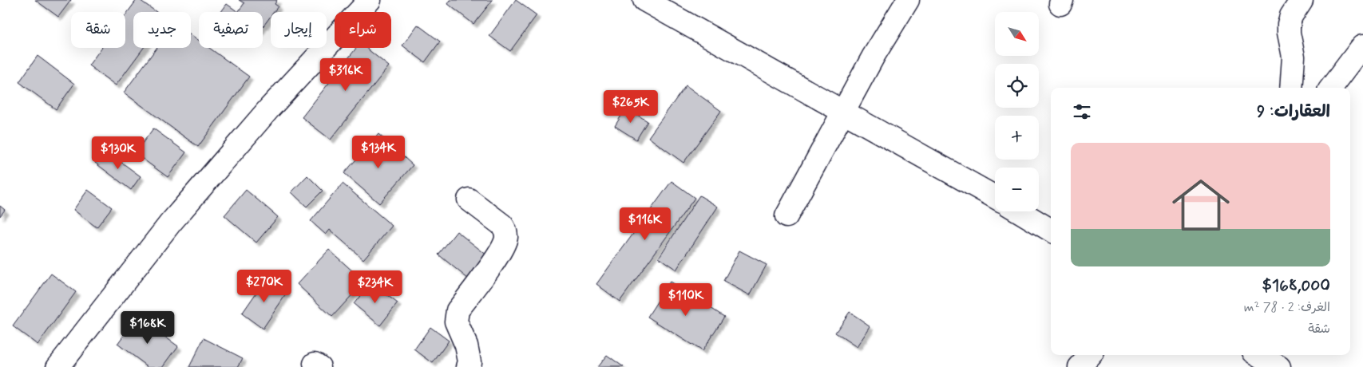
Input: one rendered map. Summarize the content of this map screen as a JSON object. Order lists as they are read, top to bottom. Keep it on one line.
{"north":"bottom right","page":{"map_buttons":["+","−"],"chip":["شراء","إيجار","تصفية","جديد","شقة"],"price":["$316K","$265K","$134K","$130K","$116K","$270K","$234K","$110K","$168K"],"heading":"العقارات: 9","list":[{"name":"$168,000","note":"الغرف: 2 · 78 m² · شقة"}]}}
